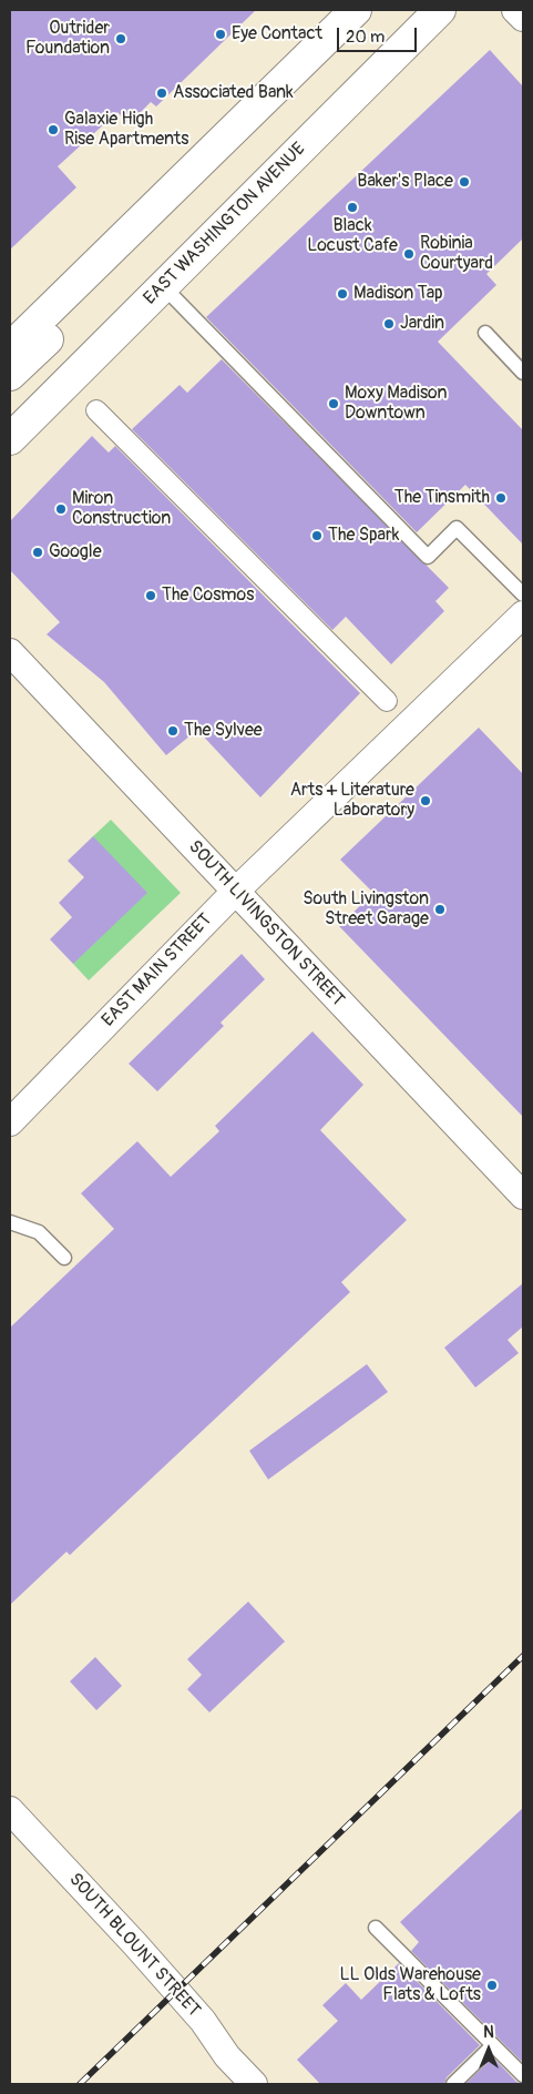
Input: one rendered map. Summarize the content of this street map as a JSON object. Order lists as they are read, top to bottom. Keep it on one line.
{"streets":{"main road":["EAST WASHINGTON AVENUE"],"street":["SOUTH LIVINGSTON STREET","EAST MAIN STREET","SOUTH BLOUNT STREET"]},"crossings":[["SOUTH LIVINGSTON STREET","EAST MAIN STREET"]],"places":["Eye Contact","Outrider Foundation","Associated Bank","Galaxie High Rise Apartments","Baker's Place","Black Locust Cafe","Robinia Courtyard","Madison Tap","Jardin","Moxy Madison Downtown","The Tinsmith","Miron Construction","The Spark","Google","The Cosmos","The Sylvee","Arts + Literature Laboratory","South Livingston Street Garage","LL Olds Warehouse Flats & Lofts"],"scale_bar":"20 m","north":"top"}
